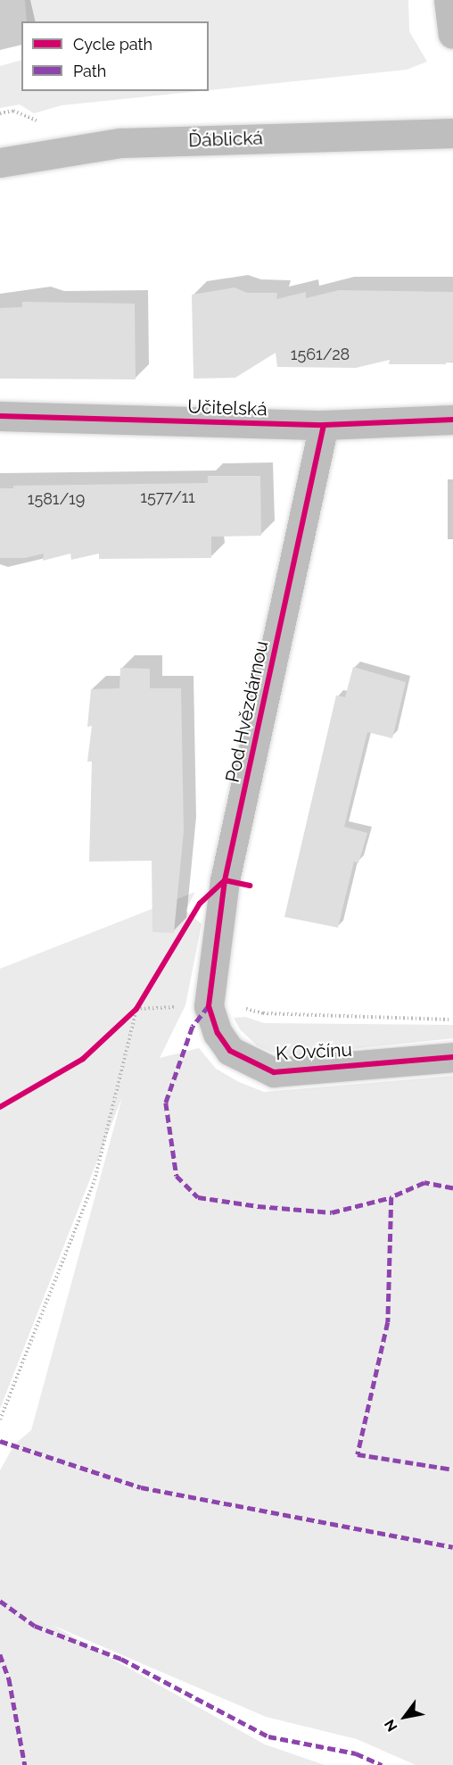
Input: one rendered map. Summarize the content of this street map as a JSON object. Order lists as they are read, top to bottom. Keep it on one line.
{"streets":{"street":["Ďáblická","Učitelská","Pod Hvězdárnou","K Ovčínu"]},"crossings":[["Učitelská","Pod Hvězdárnou"],["Pod Hvězdárnou","K Ovčínu"]],"house_numbers":["1561/28","1577/11","1581/19"],"legend":["Cycle path","Path"],"north":"bottom left"}
